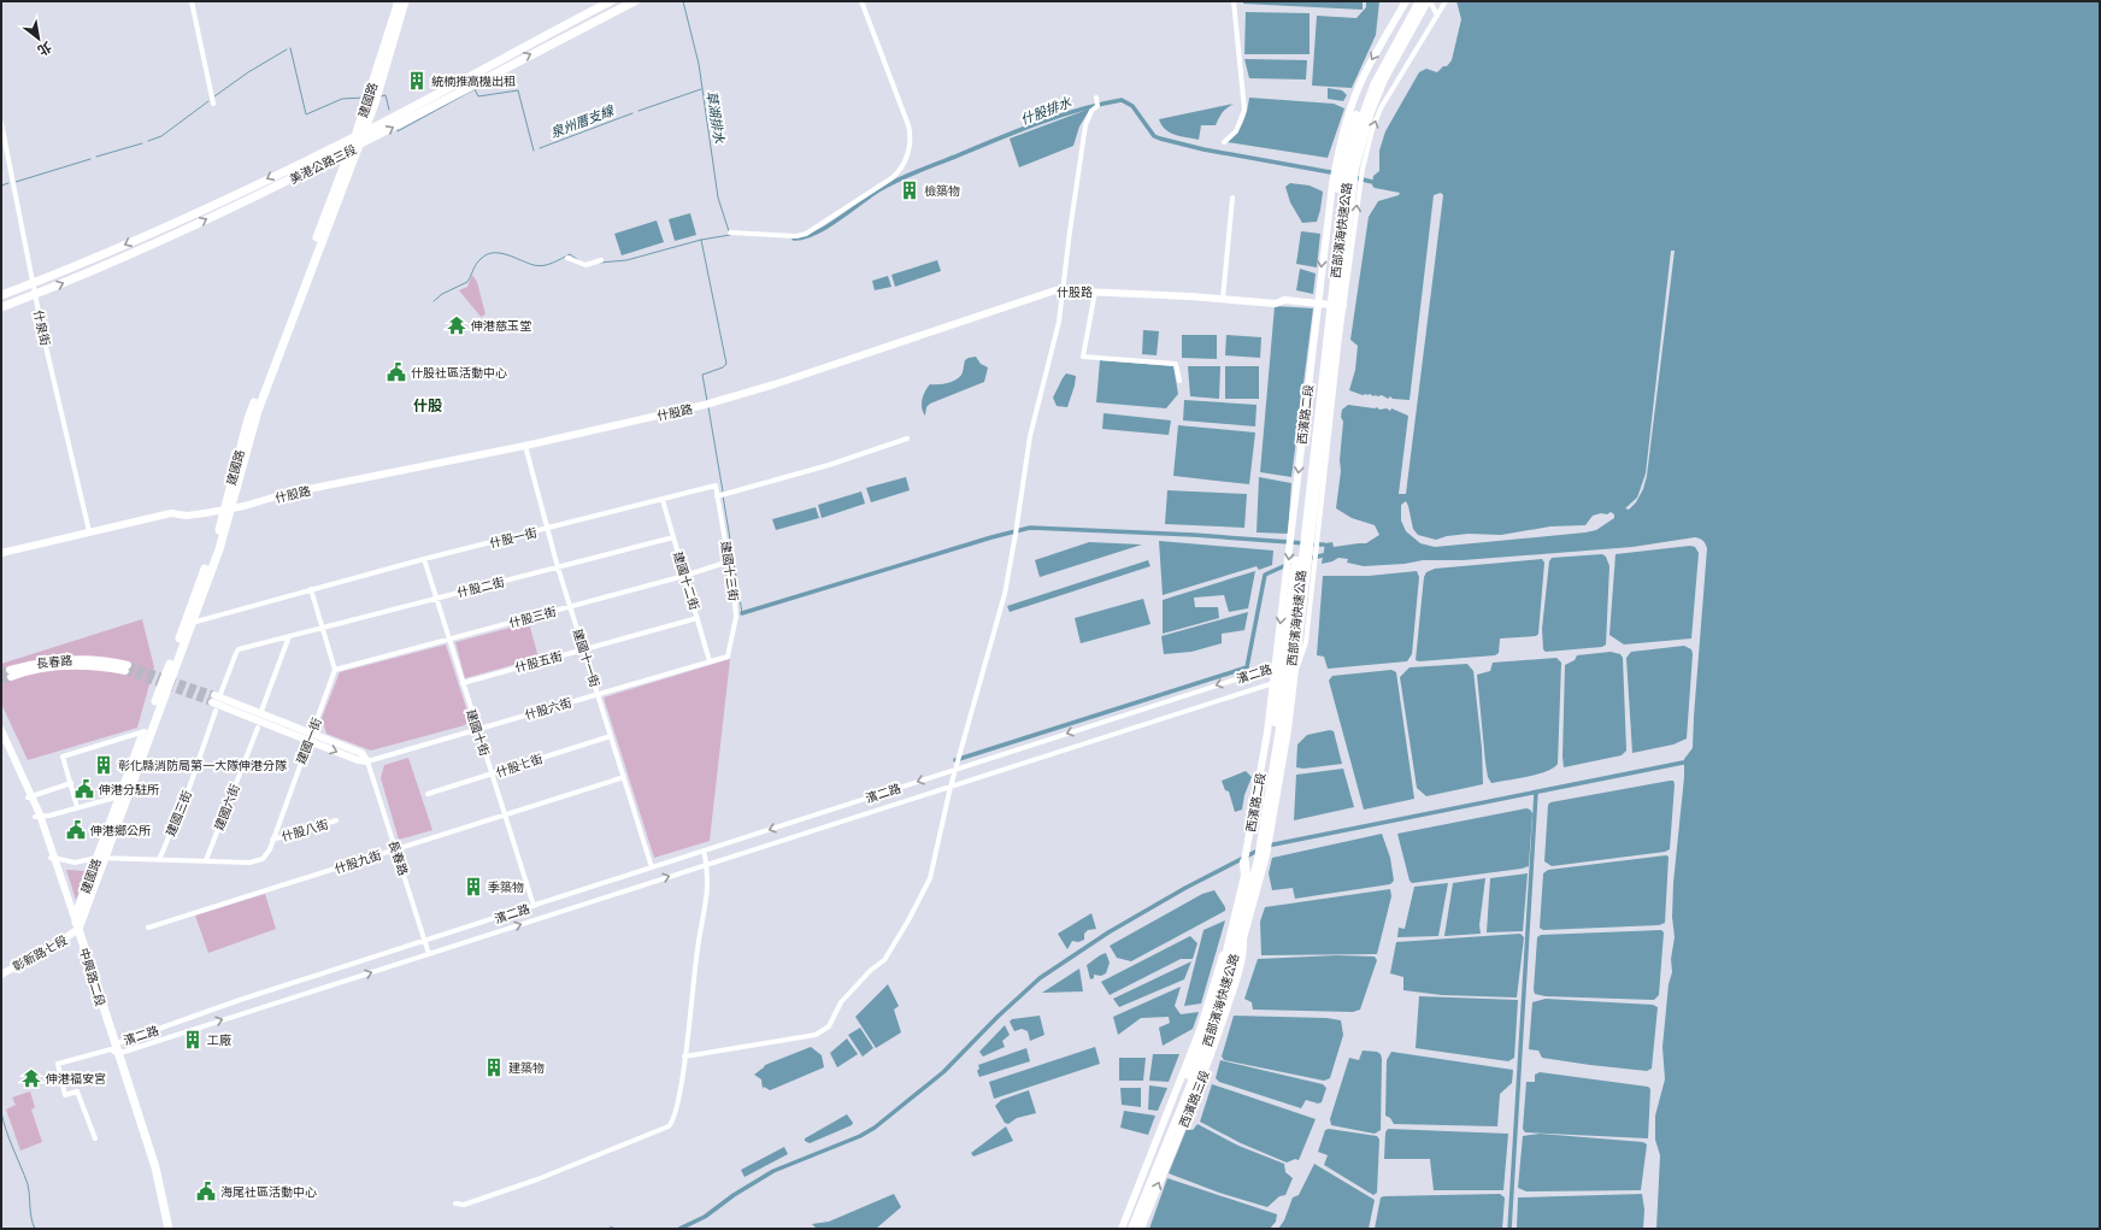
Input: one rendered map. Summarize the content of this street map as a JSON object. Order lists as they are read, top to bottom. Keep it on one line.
{"streets":{"highway":["西部濱海快速公路"],"main road":["建國路","美港公路三段","中興路二段"],"street":["什股路","什泉街","西濱路二段","什股一街","建國十三街","建國十二街","什股二街","什股三街","建國十一街","長春路","什股五街","濱二路","什股六街","建國十街","建國一街","什股七街","建國六街","建國三街","什股八街","什股九街","彰新路七段","西濱路三段"]},"crossings":[["建國路","美港公路三段"],["建國路","什股路"],["建國路","建國一街"],["建國路","彰新路七段"],["建國路","中興路二段"],["美港公路三段","什泉街"],["西部濱海快速公路","什股路"],["西部濱海快速公路","西濱路二段"],["西部濱海快速公路","西濱路三段"],["什股路","什泉街"],["什股路","西濱路二段"],["什股路","建國十一街"],["西濱路二段","濱二路"],["什股一街","建國十三街"],["什股一街","建國十二街"],["什股一街","建國十一街"],["什股一街","建國十街"],["建國十三街","什股三街"],["建國十三街","什股六街"],["建國十二街","什股二街"],["建國十二街","什股三街"],["建國十二街","什股五街"],["建國十二街","什股六街"],["什股二街","建國十一街"],["什股二街","建國十街"],["什股三街","建國十一街"],["什股三街","建國十街"],["什股三街","建國一街"],["建國十一街","什股五街"],["建國十一街","濱二路"],["建國十一街","什股六街"],["建國十一街","什股七街"],["建國十一街","什股九街"],["長春路","濱二路"],["長春路","什股六街"],["長春路","什股九街"],["什股五街","建國十街"],["濱二路","建國十街"],["濱二路","中興路二段"],["什股六街","建國十街"],["建國十街","什股七街"],["建國十街","什股九街"],["建國一街","建國六街"],["建國一街","建國三街"],["建國一街","什股八街"],["建國一街","中興路二段"],["彰新路七段","中興路二段"]],"districts":["什股"],"water":["什股排水","草湖排水","泉州厝支線"],"places":{"building":["統楠推高機出租","檢築物","彰化縣消防局第一大隊伸港分隊","季築物","工廠","建築物"],"temple":["伸港慈玉堂","伸港福安宮"],"public building":["什股社區活動中心","伸港分駐所","伸港鄉公所","海尾社區活動中心"]},"north":"bottom right"}
